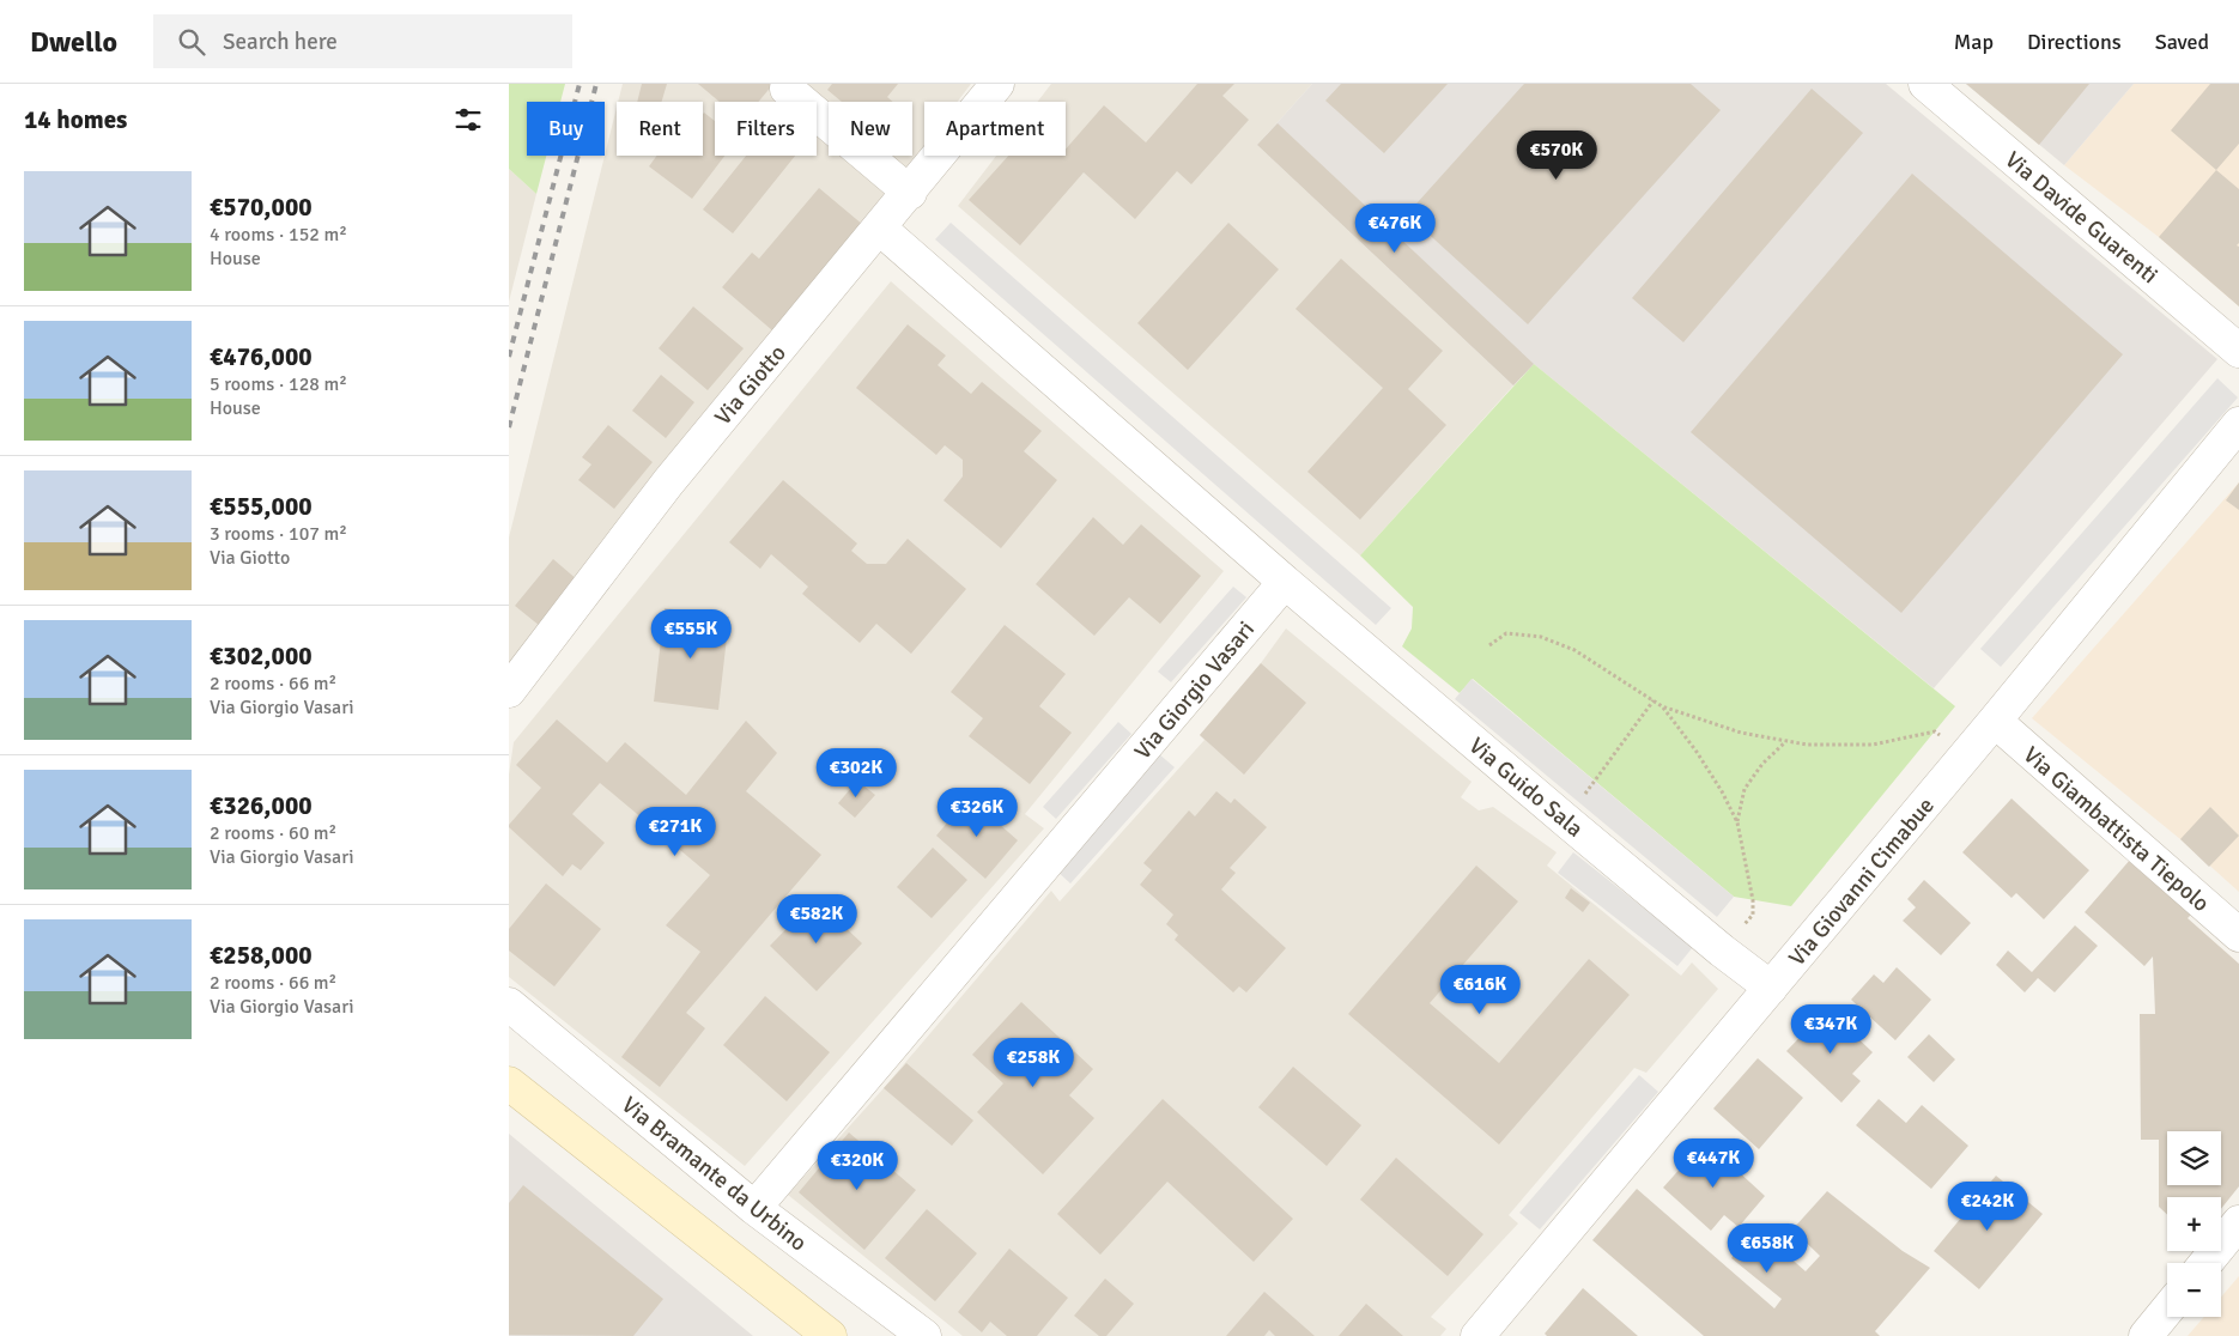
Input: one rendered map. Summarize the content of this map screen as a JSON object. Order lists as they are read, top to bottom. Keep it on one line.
{"streets":{"street":["Via Davide Guarenti","Via Giotto","Via Giorgio Vasari","Via Guido Sala","Via Giambattista Tiepolo","Via Giovanni Cimabue","Via Bramante da Urbino"]},"crossings":[["Via Giorgio Vasari","Via Guido Sala"],["Via Giorgio Vasari","Via Bramante da Urbino"],["Via Guido Sala","Via Giovanni Cimabue"],["Via Giambattista Tiepolo","Via Giovanni Cimabue"]],"page":{"header":"Dwello","search":"Search here","nav":["Map","Directions","Saved"],"heading":"14 homes","chip":["Buy","Rent","Filters","New","Apartment"],"price":["€570K","€476K","€555K","€302K","€326K","€271K","€582K","€616K","€347K","€258K","€447K","€320K","€242K","€658K"],"list":[{"name":"€570,000","note":"4 rooms · 152 m² · House"},{"name":"€476,000","note":"5 rooms · 128 m² · House"},{"name":"€555,000","note":"3 rooms · 107 m² · Via Giotto"},{"name":"€302,000","note":"2 rooms · 66 m² · Via Giorgio Vasari"},{"name":"€326,000","note":"2 rooms · 60 m² · Via Giorgio Vasari"},{"name":"€258,000","note":"2 rooms · 66 m² · Via Giorgio Vasari"}],"map_buttons":["+","−"]}}
